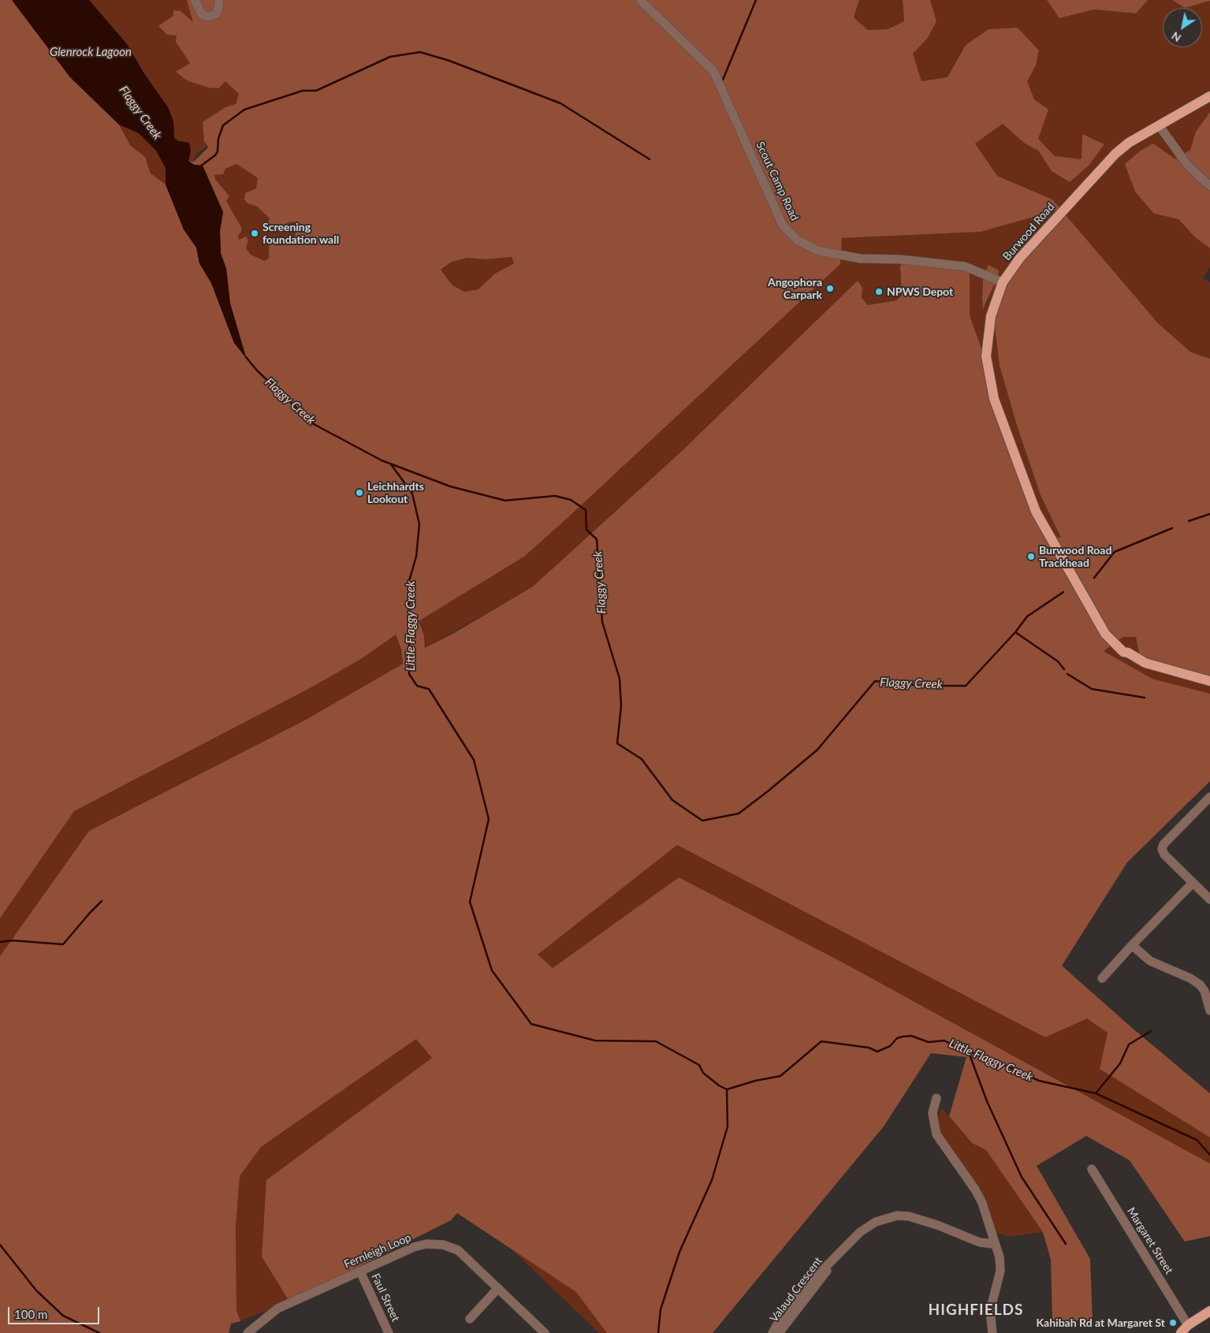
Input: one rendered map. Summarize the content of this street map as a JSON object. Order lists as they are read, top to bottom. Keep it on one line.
{"streets":{"main road":["Burwood Road"],"street":["Scout Camp Road","Margaret Street","Fernleigh Loop","Valaud Crescent","Faul Street"]},"crossings":[["Scout Camp Road","Burwood Road"],["Fernleigh Loop","Faul Street"]],"districts":["HIGHFIELDS"],"water":["Glenrock Lagoon","Flaggy Creek","Little Flaggy Creek"],"places":["Screening foundation wall","Angophora Carpark","NPWS Depot","Leichhardts Lookout","Burwood Road Trackhead","Kahibah Rd at Margaret St"],"scale_bar":"100 m","north":"bottom left"}
